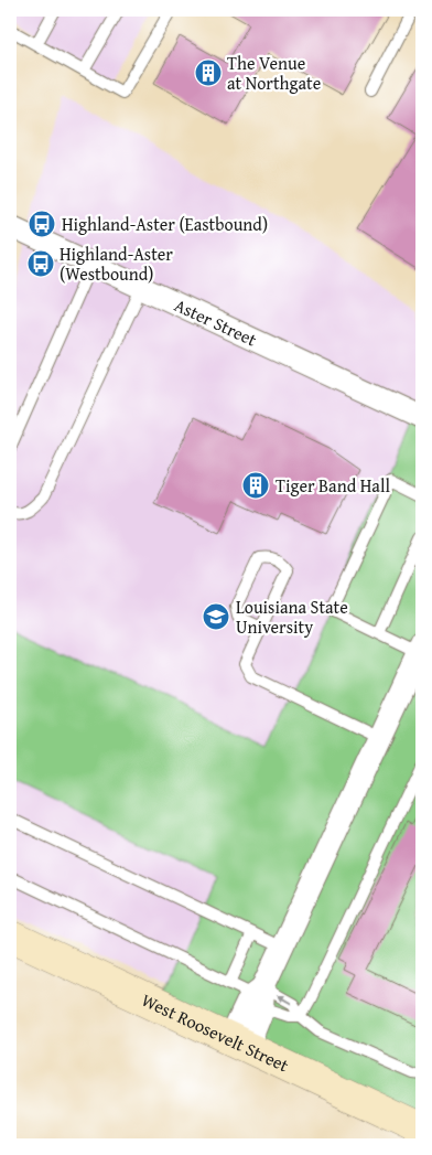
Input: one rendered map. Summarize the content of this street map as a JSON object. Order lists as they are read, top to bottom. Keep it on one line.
{"streets":{"main road":["West Roosevelt Street"],"street":["Aster Street"]},"places":{"building":["The Venue at Northgate","Tiger Band Hall"],"bus stop":["Highland-Aster (Eastbound)","Highland-Aster (Westbound)"],"school or university":["Louisiana State University"]}}
